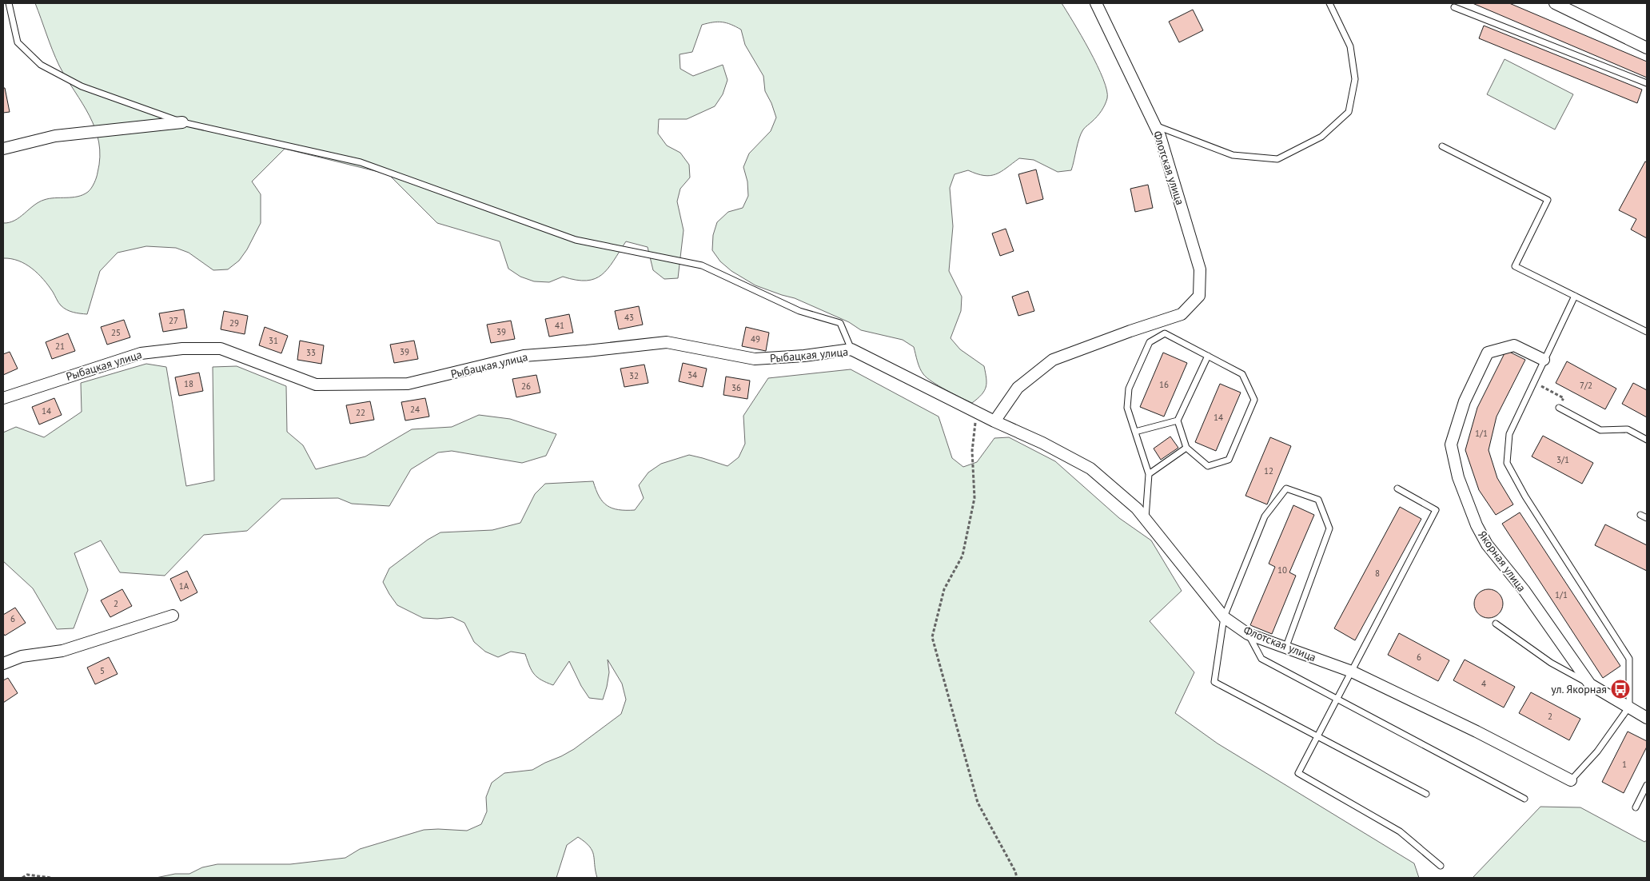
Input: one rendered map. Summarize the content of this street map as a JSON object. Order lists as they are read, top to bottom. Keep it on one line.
{"streets":{"street":["Флотская улица","Рыбацкая улица","Якорная улица"]},"crossings":[["Флотская улица","Рыбацкая улица"]],"places":{"bus stop":["ул. Якорная"]},"house_numbers":["43","27","29","41","39","25","49","31","21","39","33","34","32","18","16","7/2","26","36","24","14","22","14","1/1","3/1","12","10","8","1А","1/1","2","6","6","5","4","2","1"]}
